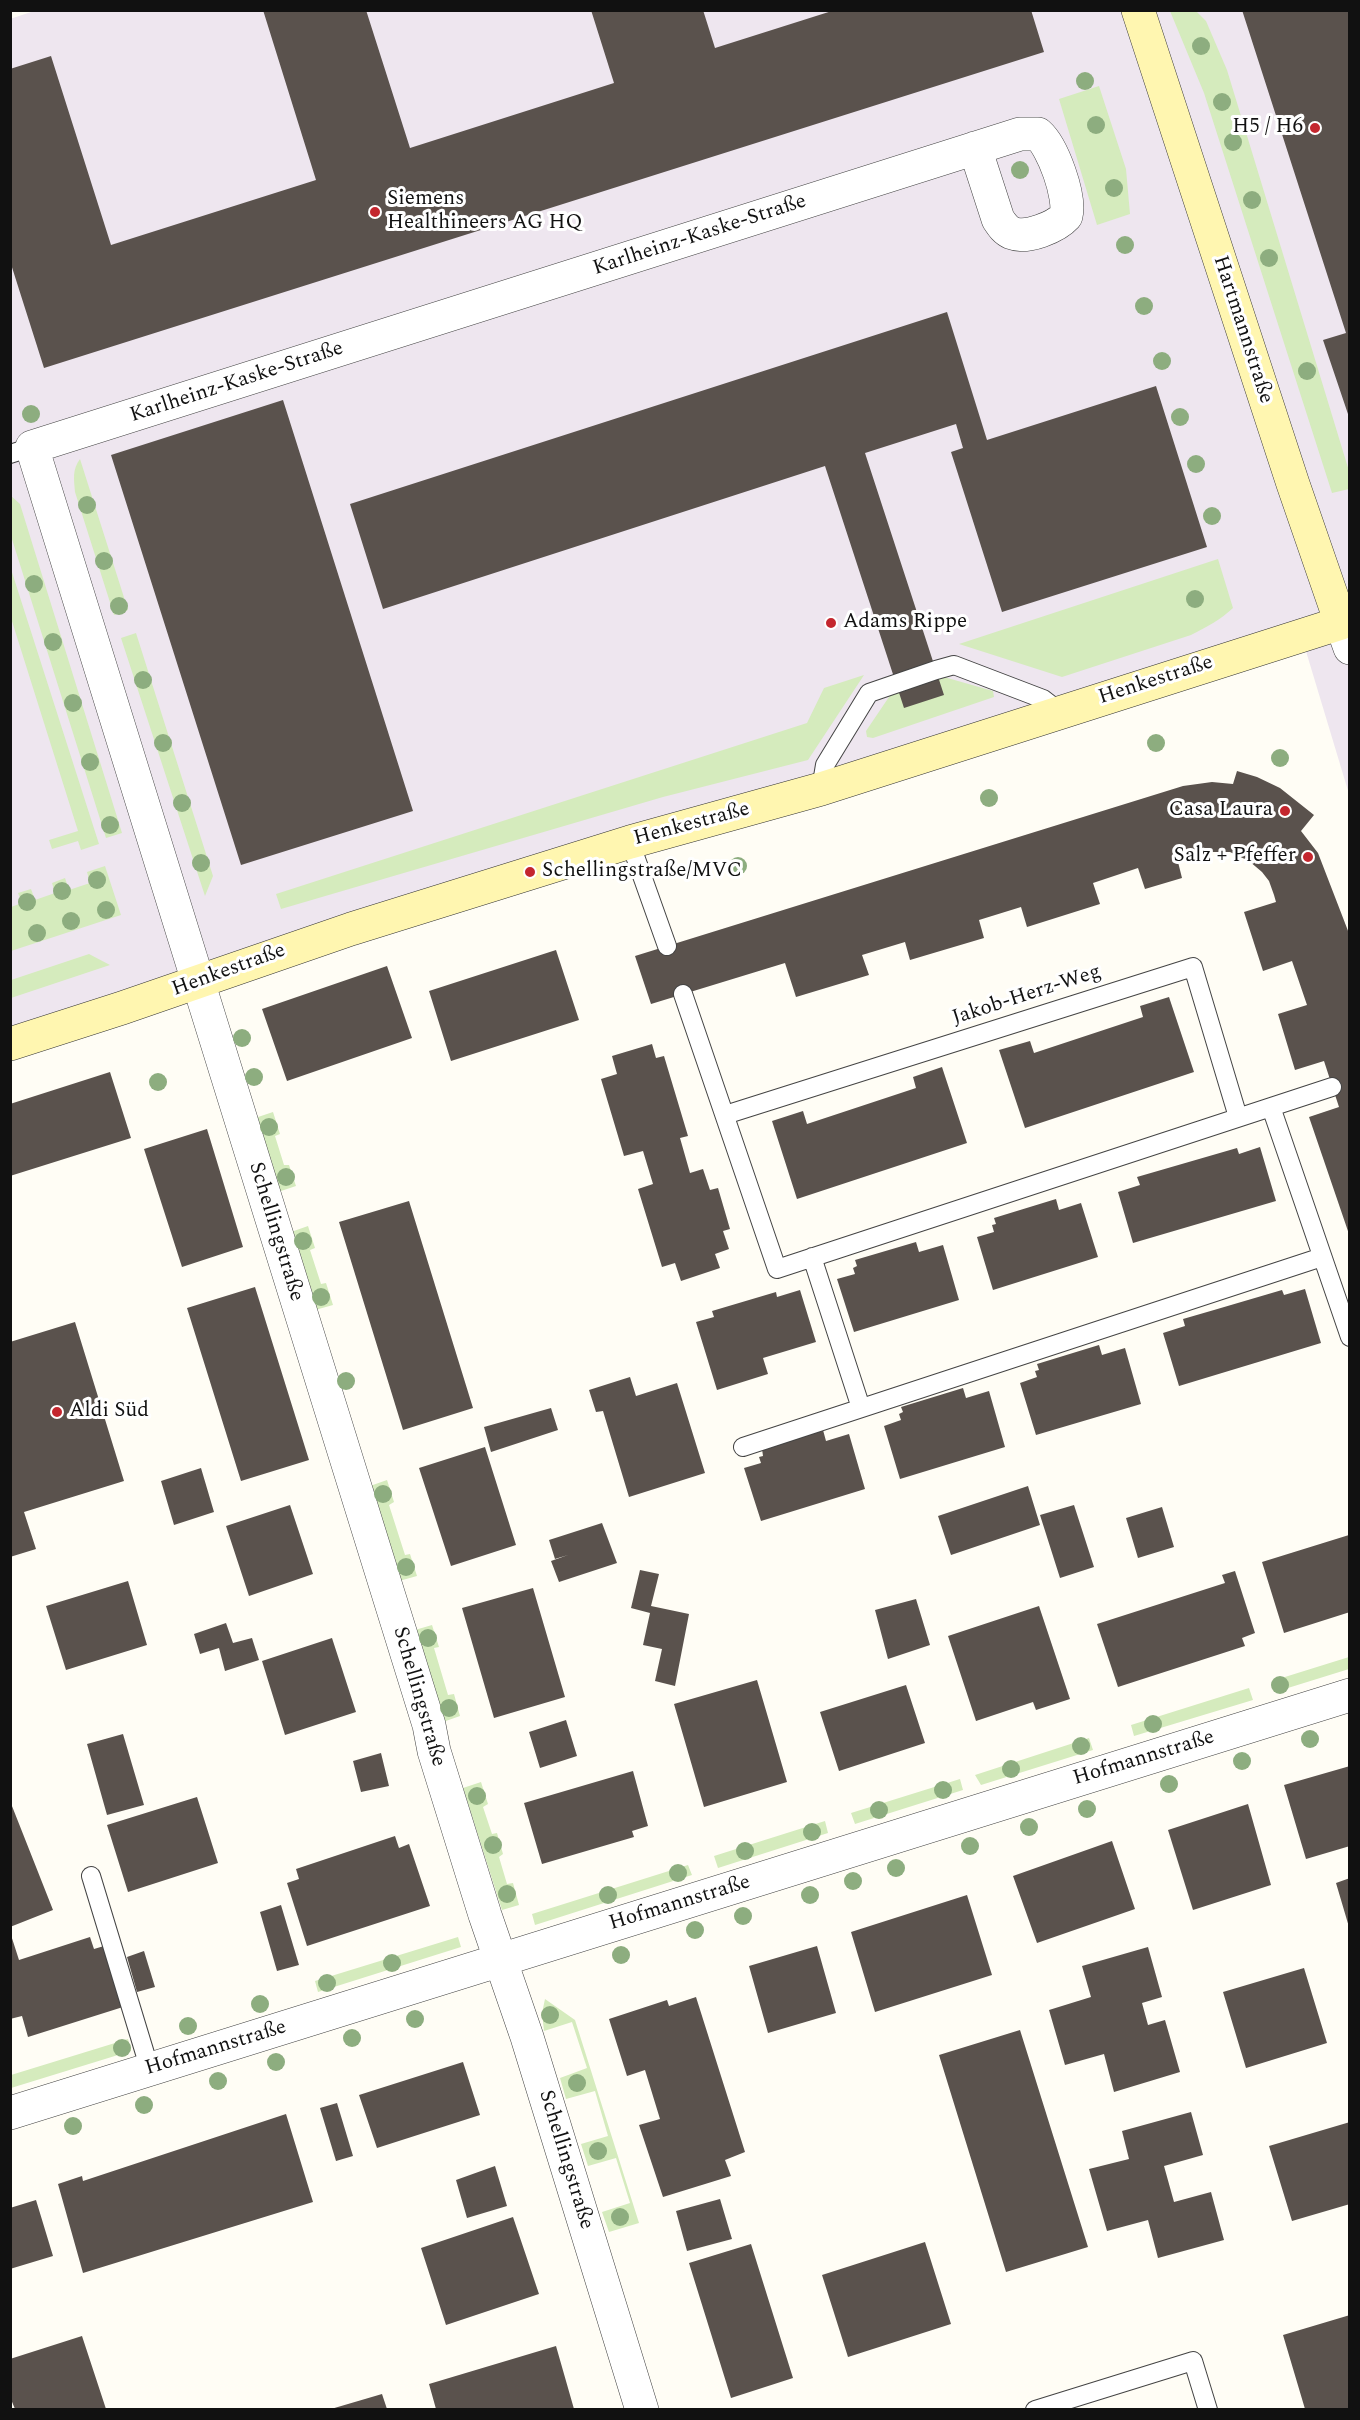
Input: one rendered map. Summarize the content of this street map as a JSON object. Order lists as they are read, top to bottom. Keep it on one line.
{"streets":{"main road":["Hartmannstraße","Henkestraße"],"street":["Karlheinz-Kaske-Straße","Schellingstraße","Hofmannstraße"],"lane":["Jakob-Herz-Weg"]},"crossings":[["Karlheinz-Kaske-Straße","Henkestraße"],["Karlheinz-Kaske-Straße","Schellingstraße"],["Hartmannstraße","Henkestraße"],["Henkestraße","Schellingstraße"],["Schellingstraße","Hofmannstraße"]],"places":["H5 / H6","Siemens Healthineers AG HQ","Adams Rippe","Casa Laura","Salz + Pfeffer","Schellingstraße/MVC","Aldi Süd"]}
